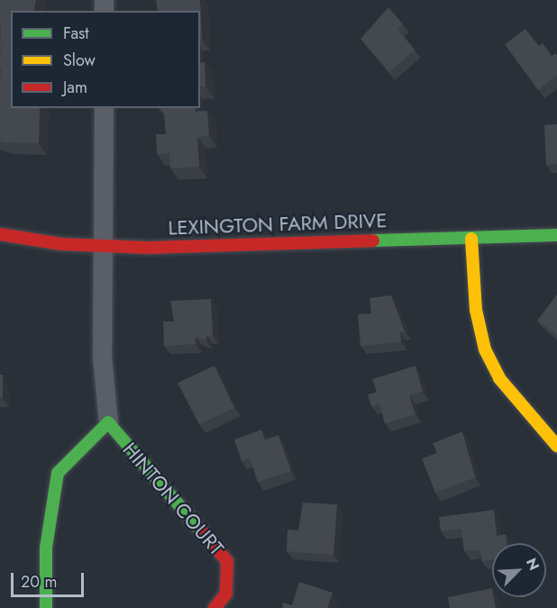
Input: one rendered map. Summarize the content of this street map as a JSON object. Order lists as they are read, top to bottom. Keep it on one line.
{"streets":{"street":["LEXINGTON FARM DRIVE","HINTON COURT"]},"crossings":[["LEXINGTON FARM DRIVE","HINTON COURT"]],"legend":["Fast","Slow","Jam"],"scale_bar":"20 m","north":"top right"}
